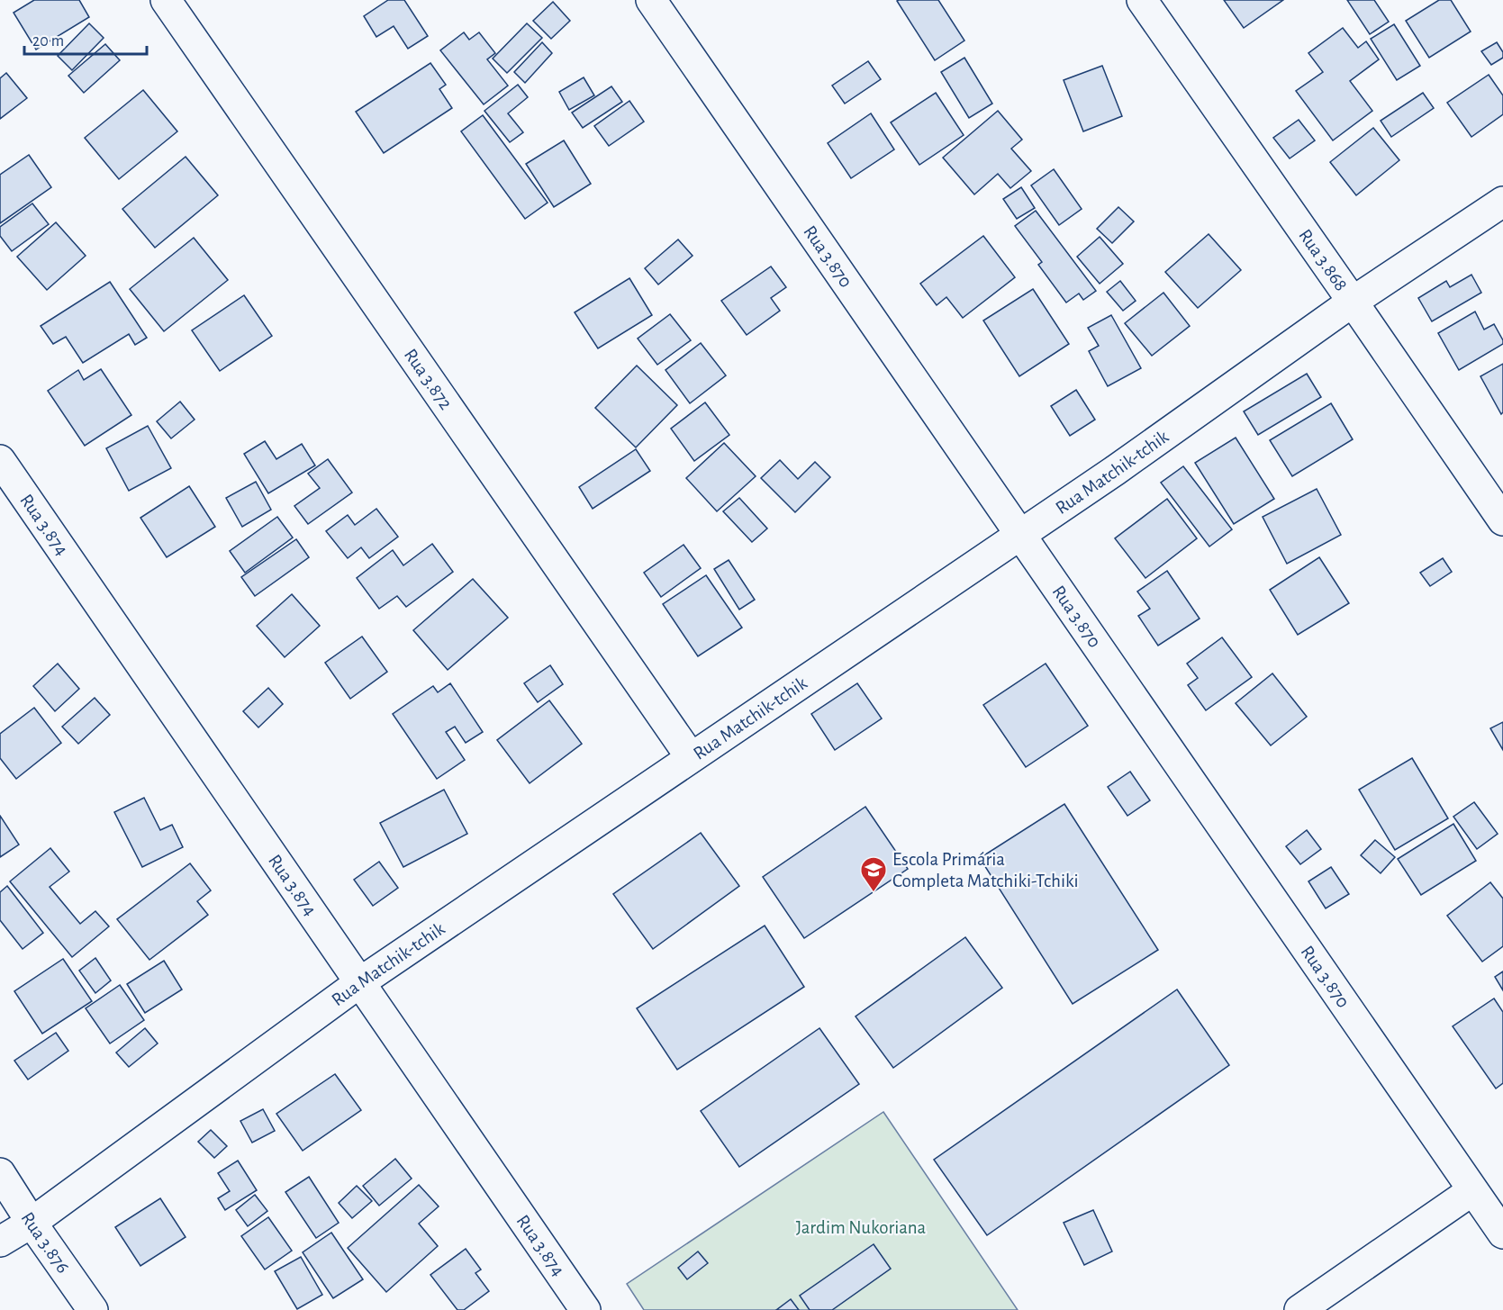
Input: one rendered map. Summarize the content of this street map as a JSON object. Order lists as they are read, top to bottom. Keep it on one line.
{"streets":{"street":["Rua 3.870","Rua 3.868","Rua 3.872","Rua Matchik-tchik","Rua 3.874","Rua 3.876"]},"crossings":[["Rua 3.870","Rua Matchik-tchik"],["Rua 3.868","Rua Matchik-tchik"],["Rua 3.872","Rua Matchik-tchik"],["Rua Matchik-tchik","Rua 3.874"],["Rua Matchik-tchik","Rua 3.876"]],"parks":["Jardim Nukoriana"],"places":{"school or university":["Escola Primária Completa Matchiki-Tchiki"]},"scale_bar":"20 m"}
